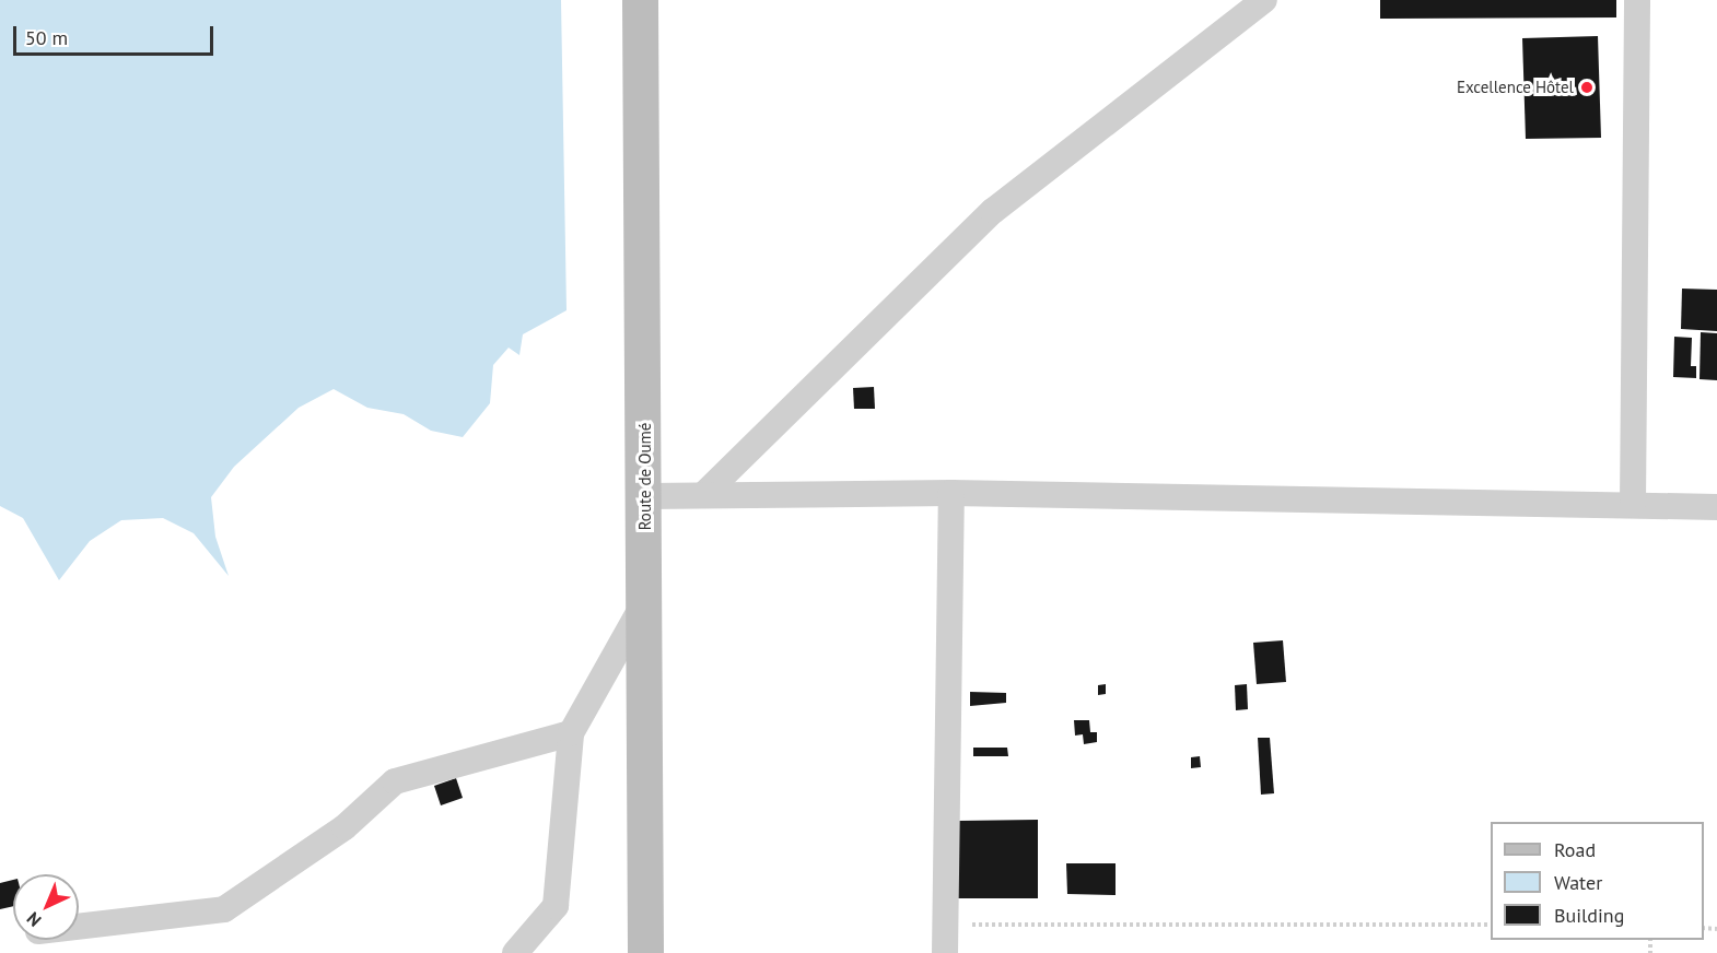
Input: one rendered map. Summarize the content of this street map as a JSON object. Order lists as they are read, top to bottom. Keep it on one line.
{"streets":{"main road":["Route de Oumé"]},"places":["Excellence Hôtel"],"legend":["Road","Water","Building"],"scale_bar":"50 m","north":"bottom left"}
